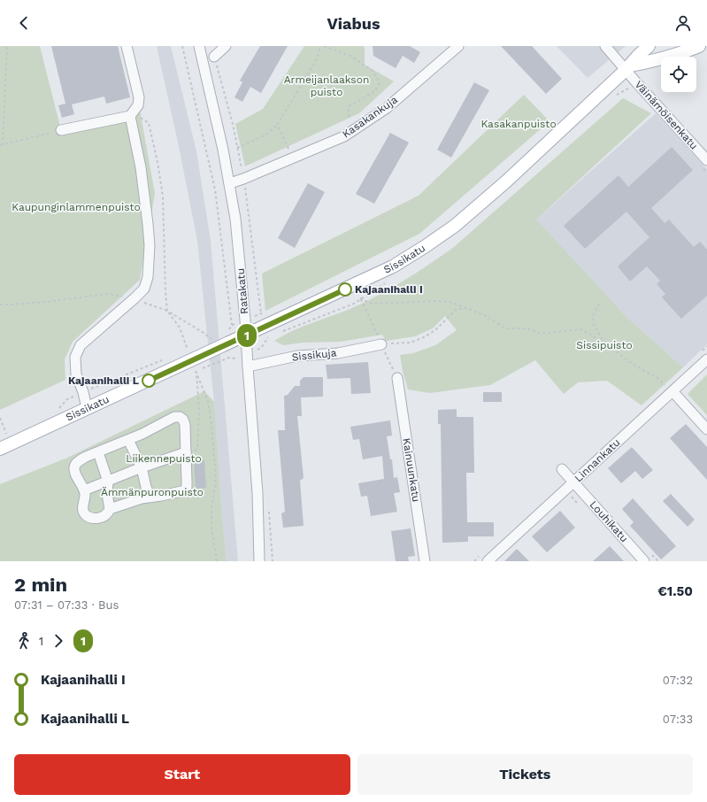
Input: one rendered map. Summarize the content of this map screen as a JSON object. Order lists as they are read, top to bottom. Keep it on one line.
{"streets":{"main road":["Sissikatu"],"street":["Väinämöisenkatu","Kasakankuja","Ratakatu","Sissikuja","Linnankatu","Kainuunkatu","Louhikatu"]},"crossings":[["Väinämöisenkatu","Sissikatu"],["Kasakankuja","Ratakatu"],["Sissikatu","Ratakatu"],["Ratakatu","Sissikuja"],["Linnankatu","Louhikatu"]],"parks":["Armeijanlaakson puisto","Kasakanpuisto","Kaupunginlammenpuisto","Sissipuisto","Liikennepuisto","Ämmänpuronpuisto"],"places":["Kajaanihalli I","Kajaanihalli L"],"lines":["bus line 1"],"page":{"header":"Viabus","on_map":"1","heading":["2 min","07:31 – 07:33 · Bus","€1.50"],"legs":["1","1"],"list":[{"name":"Kajaanihalli I","value":"07:32"},{"name":"Kajaanihalli L","value":"07:33"}],"buttons":["Start","Tickets"]}}
